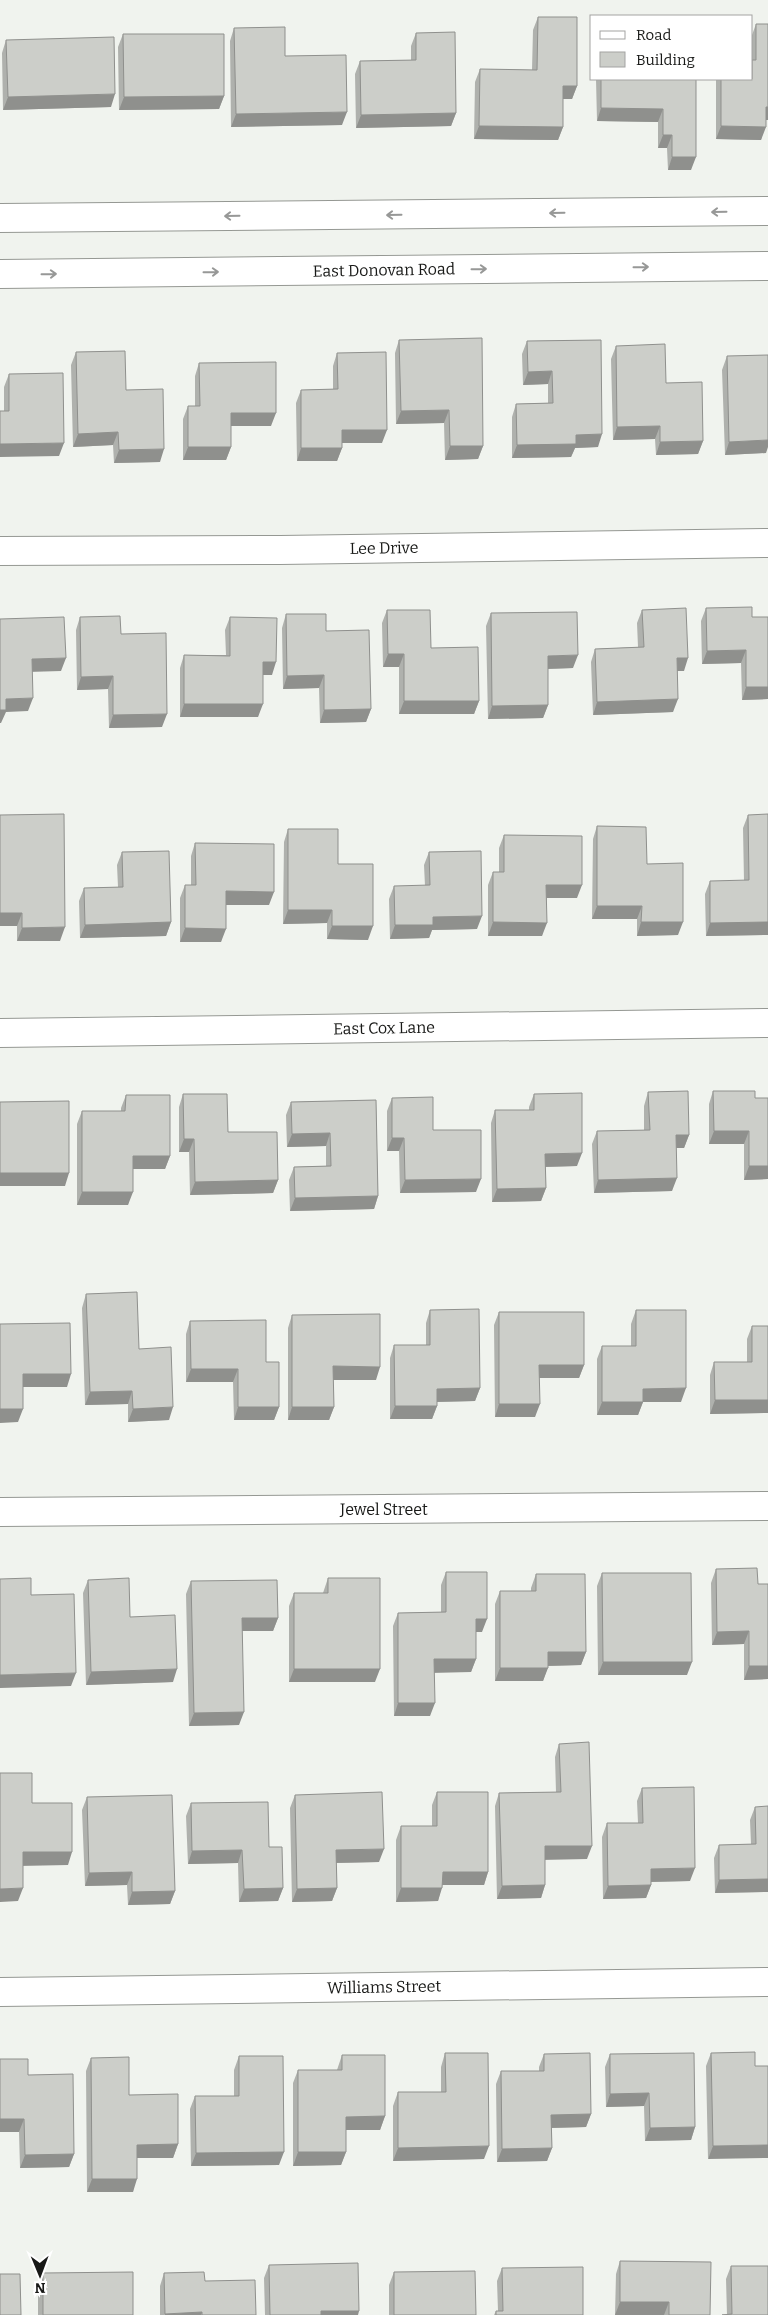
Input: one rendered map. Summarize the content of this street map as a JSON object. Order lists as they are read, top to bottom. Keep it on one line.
{"streets":{"street":["East Donovan Road","Lee Drive","East Cox Lane","Jewel Street","Williams Street"]},"legend":["Road","Building"],"north":"bottom"}
